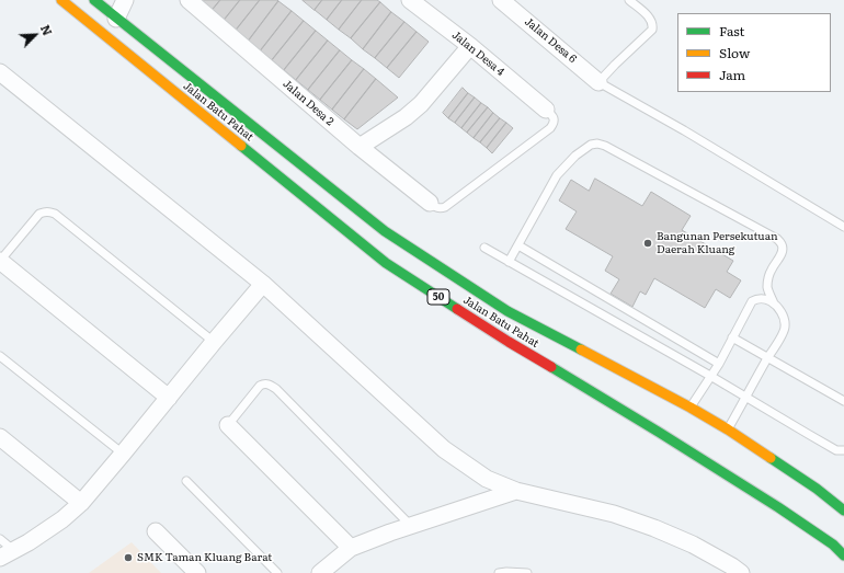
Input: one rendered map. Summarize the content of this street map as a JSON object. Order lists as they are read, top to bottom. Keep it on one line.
{"streets":{"highway":["Jalan Batu Pahat","50"],"street":["Jalan Desa 6","Jalan Desa 4","Jalan Desa 2"]},"places":["Bangunan Persekutuan Daerah Kluang","SMK Taman Kluang Barat"],"legend":["Fast","Slow","Jam"],"north":"top right"}
